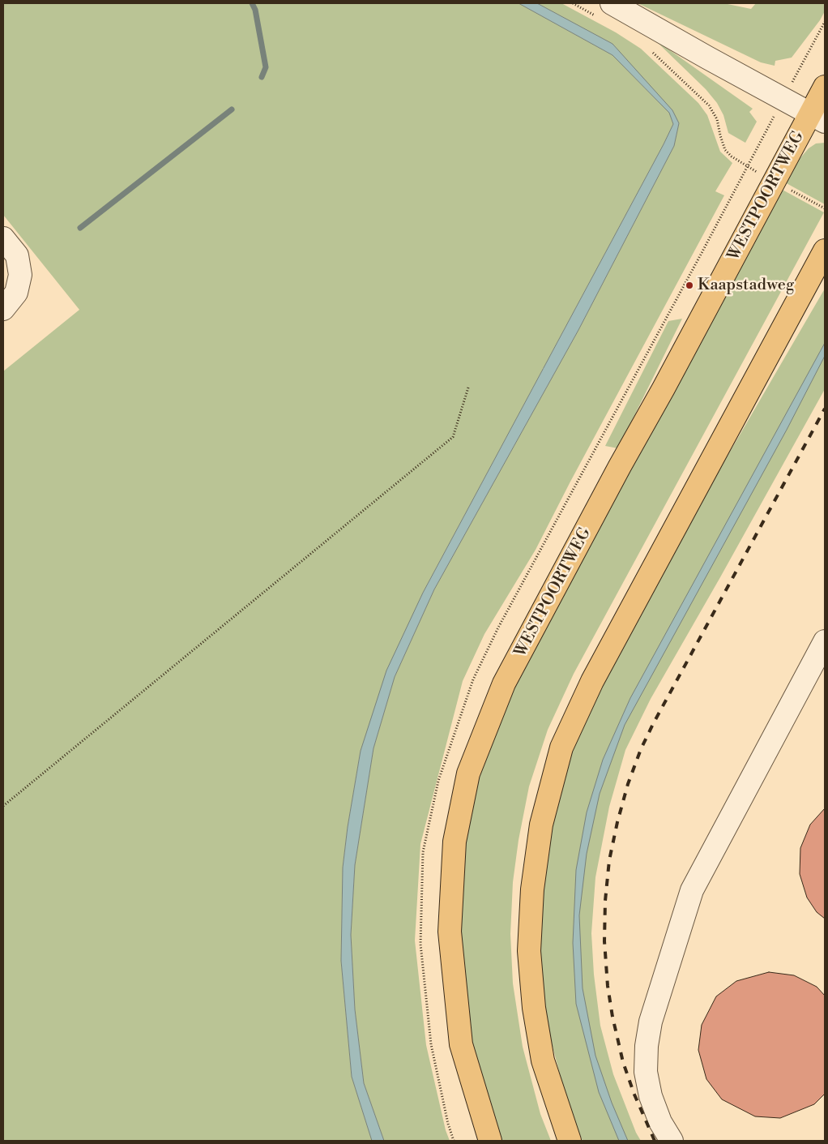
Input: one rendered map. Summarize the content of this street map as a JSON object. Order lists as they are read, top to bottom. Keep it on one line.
{"streets":{"main road":["WESTPOORTWEG"]},"places":["Kaapstadweg"]}
